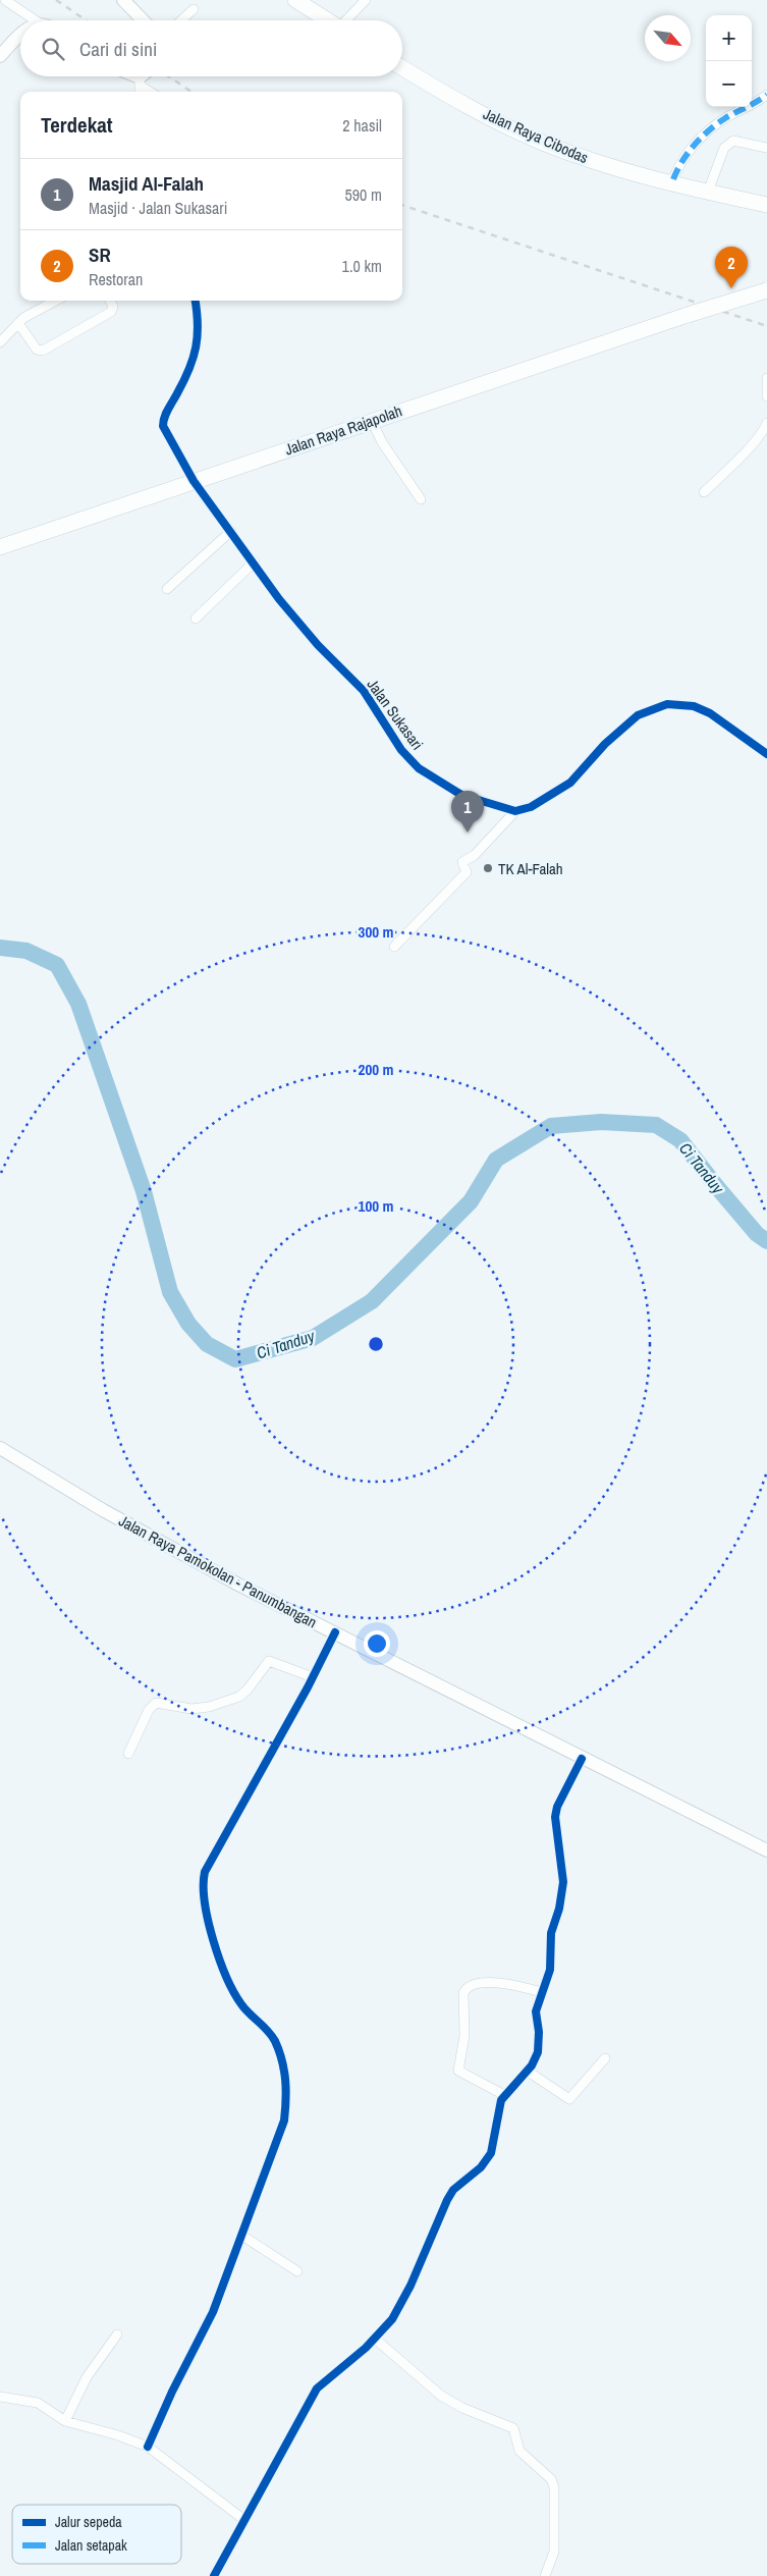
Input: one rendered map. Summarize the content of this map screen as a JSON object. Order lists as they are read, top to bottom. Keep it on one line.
{"streets":{"highway":["Jalan Raya Cibodas","Jalan Raya Rajapolah"],"main road":["Jalan Raya Pamokolan - Panumbangan"],"street":["Jalan Sukasari"]},"crossings":[["Jalan Raya Rajapolah","Jalan Sukasari"]],"water":["Ci Tanduy"],"places":["TK Al-Falah"],"legend":["Jalur sepeda","Jalan setapak"],"north":"bottom right","page":{"map_buttons":["+","−"],"search":"Cari di sini","heading":["Terdekat","2 hasil"],"list":[{"mark":"1","name":"Masjid Al-Falah","note":"Masjid · Jalan Sukasari","value":"590 m"},{"mark":"2","name":"SR","note":"Restoran","value":"1.0 km"}],"pins":["2","1"]},"rings":["300 m","200 m","100 m"]}
